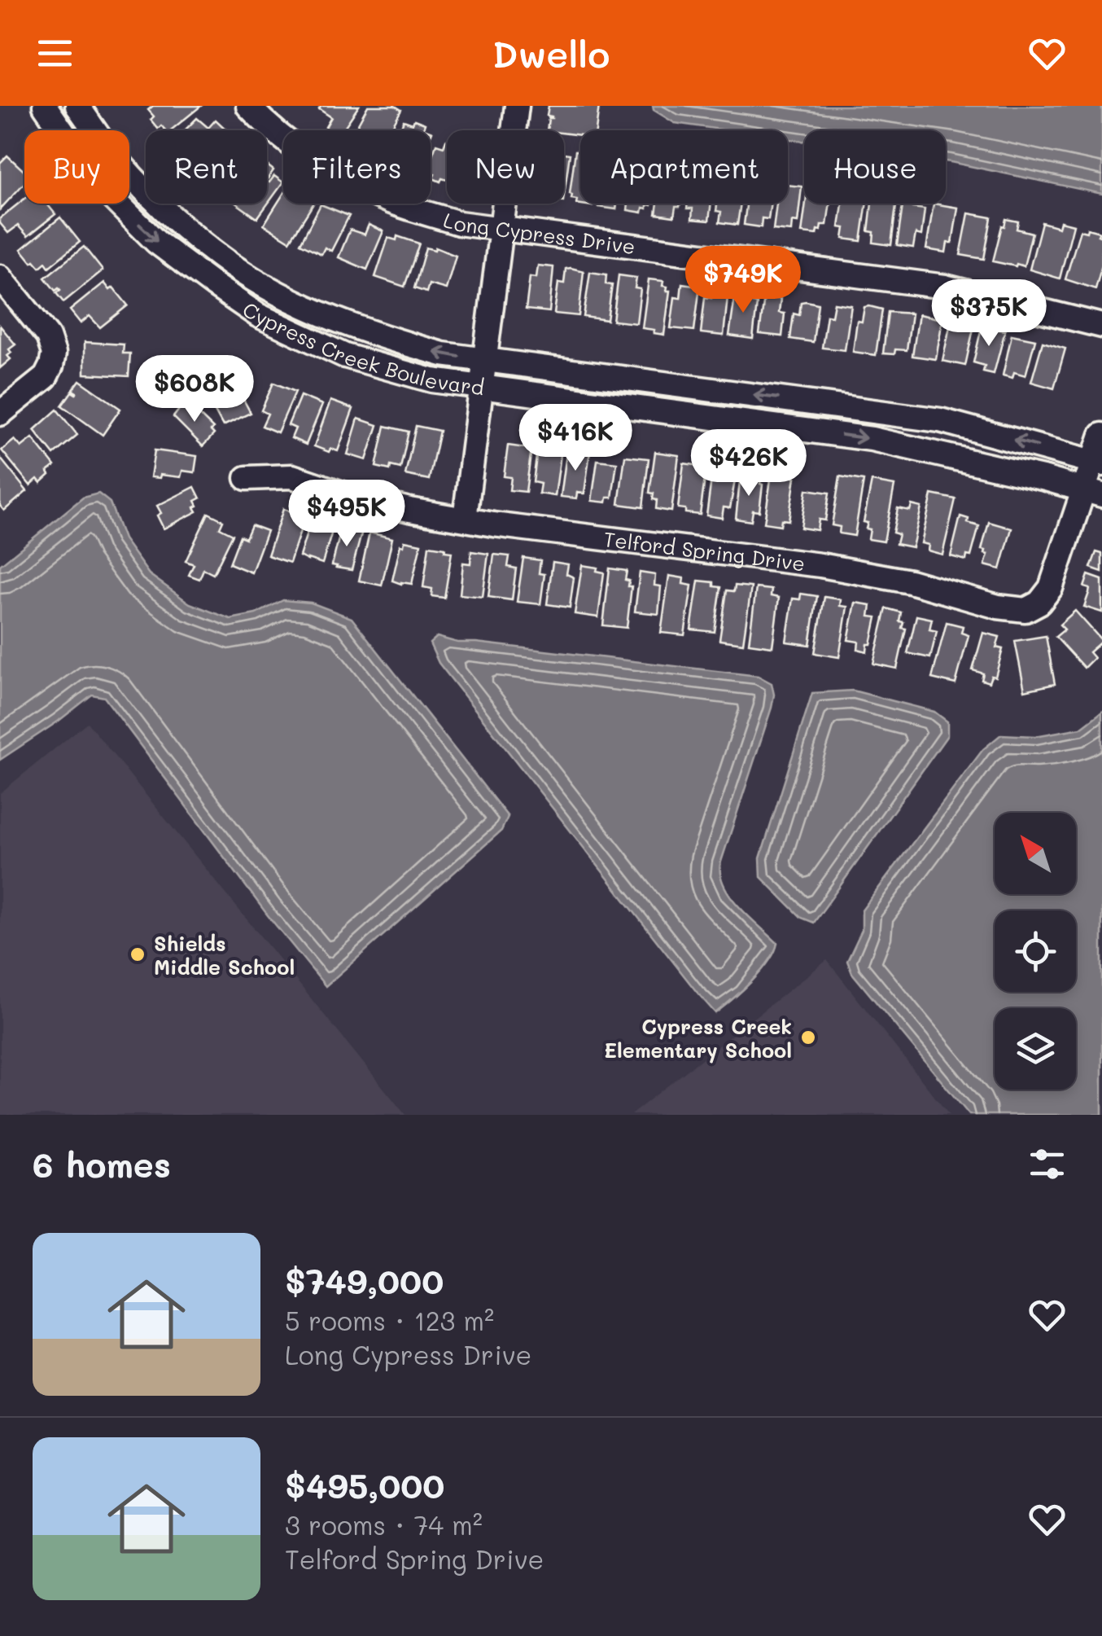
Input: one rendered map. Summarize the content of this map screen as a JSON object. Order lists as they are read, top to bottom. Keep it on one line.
{"streets":{"street":["Long Cypress Drive","Cypress Creek Boulevard","Telford Spring Drive"]},"crossings":[["Cypress Creek Boulevard","Telford Spring Drive"]],"places":["Shields Middle School","Cypress Creek Elementary School"],"north":"top left","page":{"header":"Dwello","chip":["Buy","Rent","Filters","New","Apartment","House"],"price":["$749K","$375K","$608K","$416K","$426K","$495K"],"heading":"6 homes","list":[{"name":"$749,000","note":"5 rooms · 123 m² · Long Cypress Drive"},{"name":"$495,000","note":"3 rooms · 74 m² · Telford Spring Drive"}]}}
